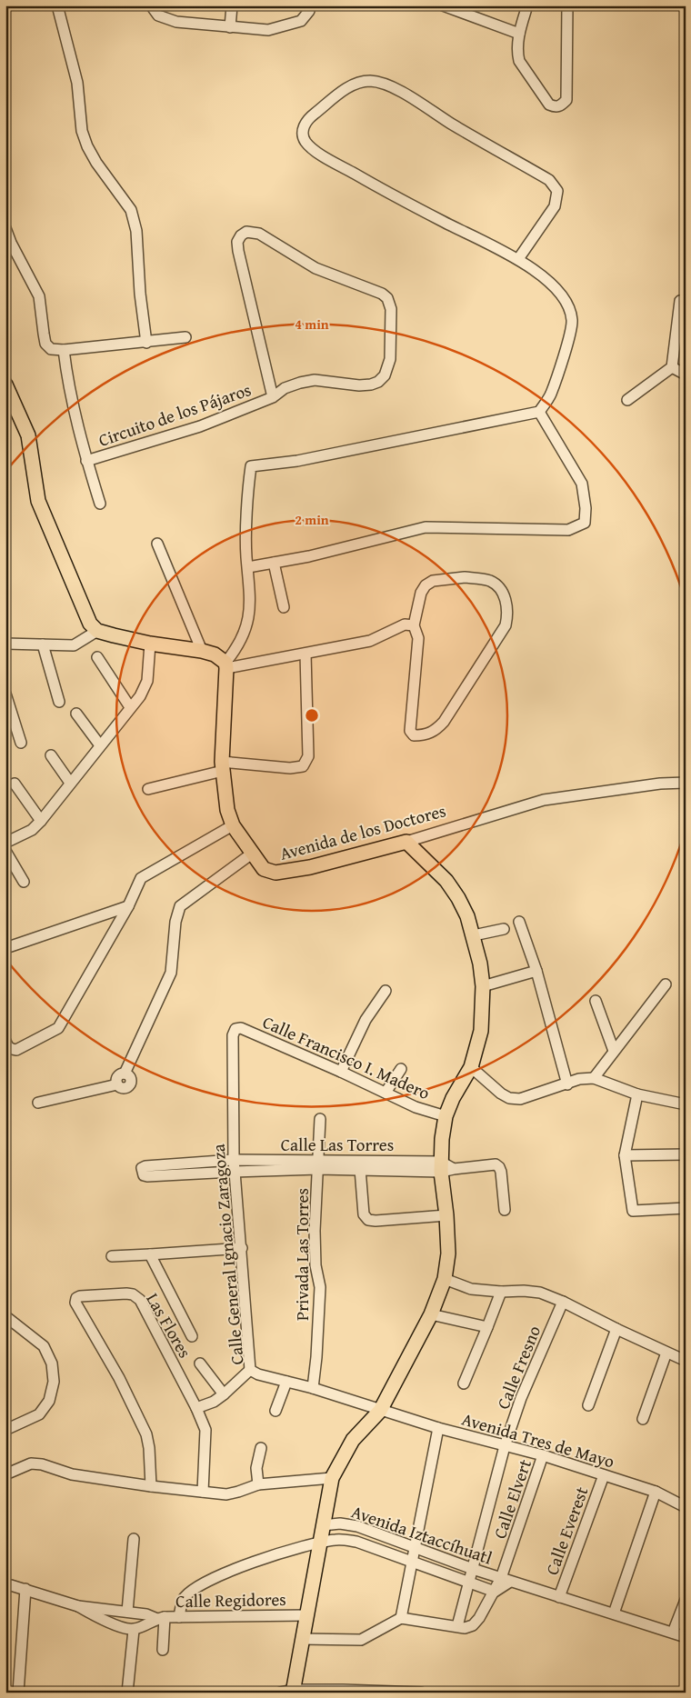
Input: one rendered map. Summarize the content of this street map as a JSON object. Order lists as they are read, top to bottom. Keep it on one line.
{"streets":{"main road":["Avenida de los Doctores"],"street":["Circuito de los Pájaros","Calle Francisco I. Madero","Calle Las Torres","Calle General Ignacio Zaragoza","Privada Las Torres","Las Flores","Calle Fresno","Avenida Tres de Mayo","Calle Elvert","Calle Everest","Avenida Iztaccíhuatl","Calle Regidores"]},"crossings":[["Calle Francisco I. Madero","Calle General Ignacio Zaragoza"],["Calle Las Torres","Calle General Ignacio Zaragoza"],["Calle Las Torres","Privada Las Torres"],["Calle General Ignacio Zaragoza","Privada Las Torres"],["Calle General Ignacio Zaragoza","Avenida Tres de Mayo"],["Calle Fresno","Avenida Tres de Mayo"],["Calle Fresno","Calle Elvert"],["Calle Fresno","Avenida Iztaccíhuatl"],["Avenida Tres de Mayo","Calle Elvert"],["Avenida Tres de Mayo","Calle Everest"],["Calle Elvert","Avenida Iztaccíhuatl"],["Calle Everest","Avenida Iztaccíhuatl"],["Avenida Iztaccíhuatl","Calle Regidores"]],"rings":["4 min","2 min"]}
